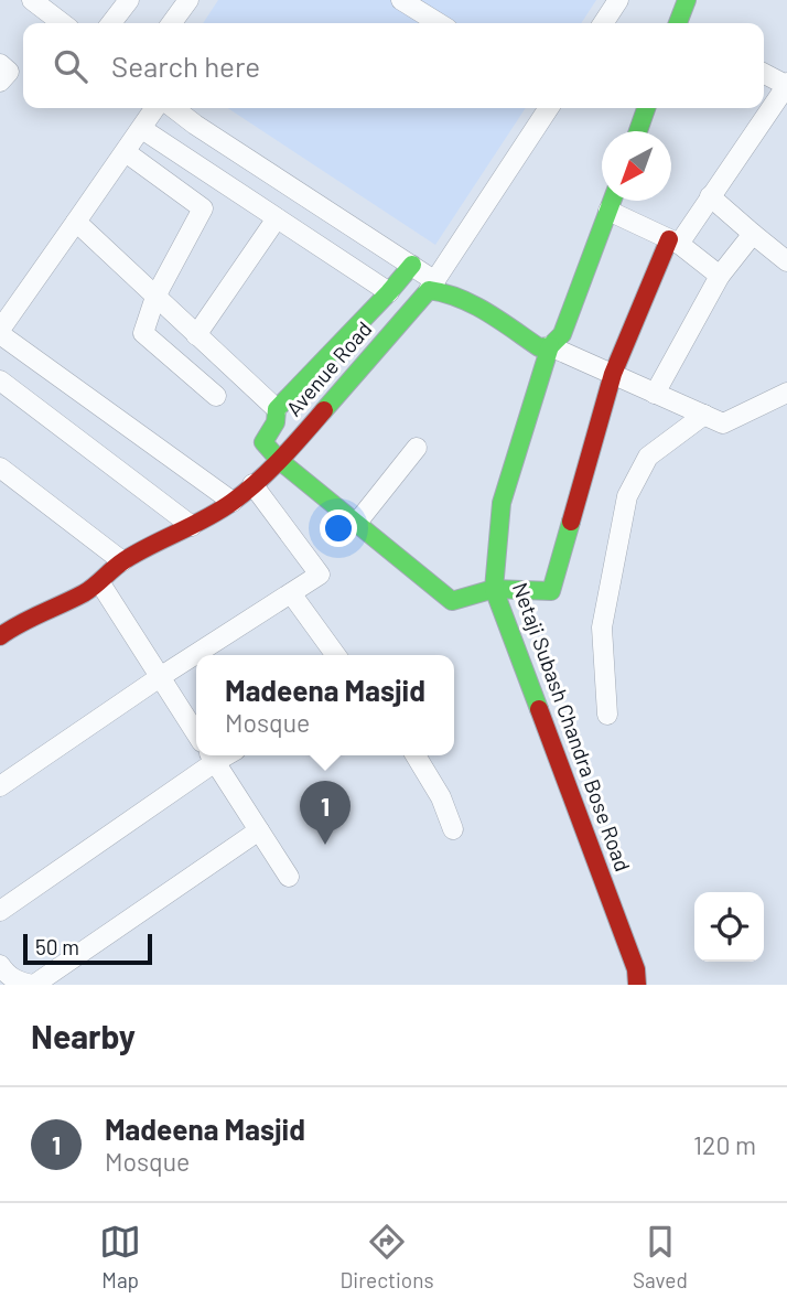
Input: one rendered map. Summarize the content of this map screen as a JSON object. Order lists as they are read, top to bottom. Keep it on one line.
{"streets":{"main road":["Avenue Road","Netaji Subash Chandra Bose Road"]},"scale_bar":"50 m","north":"bottom left","page":{"search":"Search here","popup":["Madeena Masjid","Mosque"],"pins":"1","scale":"50 m","heading":"Nearby","list":[{"mark":"1","name":"Madeena Masjid","note":"Mosque","value":"120 m"}],"nav":["Map","Directions","Saved"]}}
